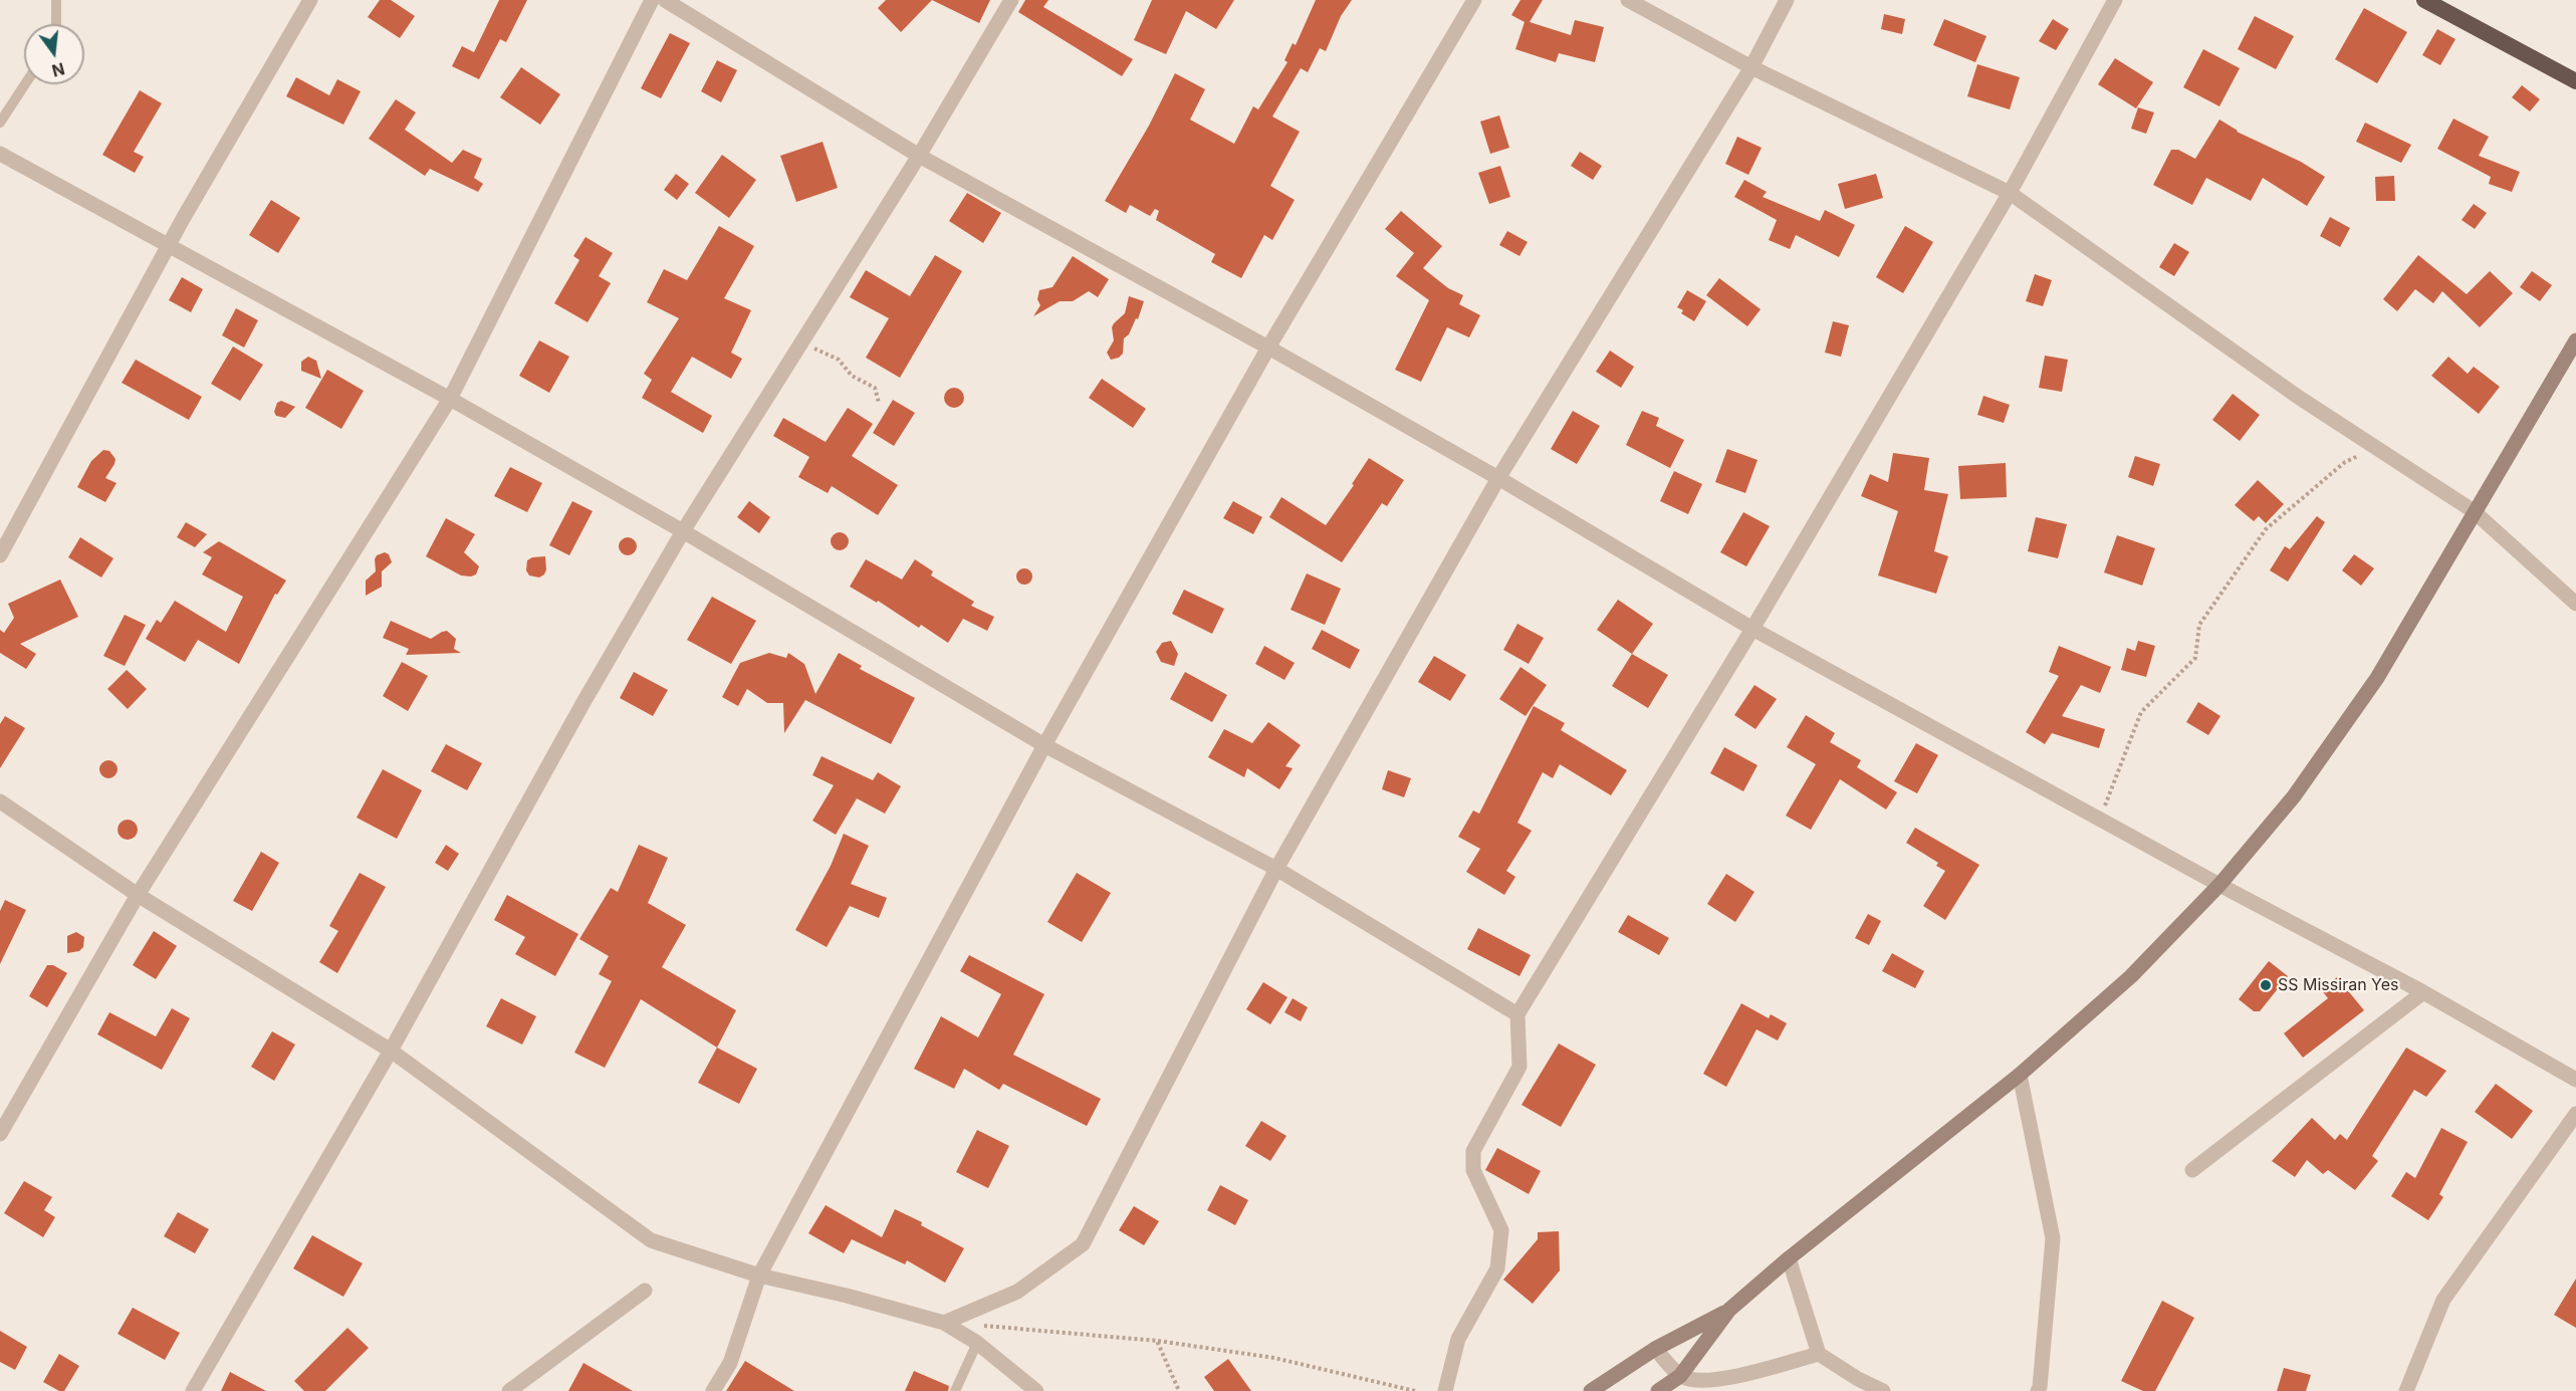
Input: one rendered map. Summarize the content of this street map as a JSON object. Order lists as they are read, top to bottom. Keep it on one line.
{"places":["SS Missiran Yes"],"north":"bottom"}
